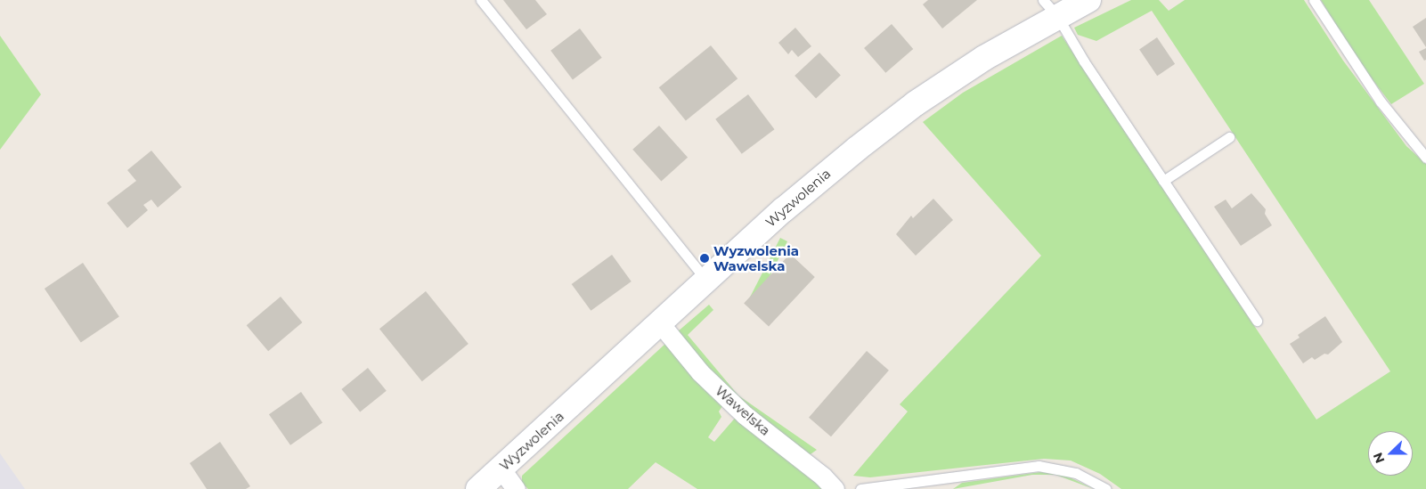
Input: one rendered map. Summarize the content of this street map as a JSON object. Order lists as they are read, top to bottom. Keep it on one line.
{"streets":{"street":["Wyzwolenia","Wawelska"]},"crossings":[["Wyzwolenia","Wawelska"]],"places":["Wyzwolenia Wawelska"],"north":"left"}
